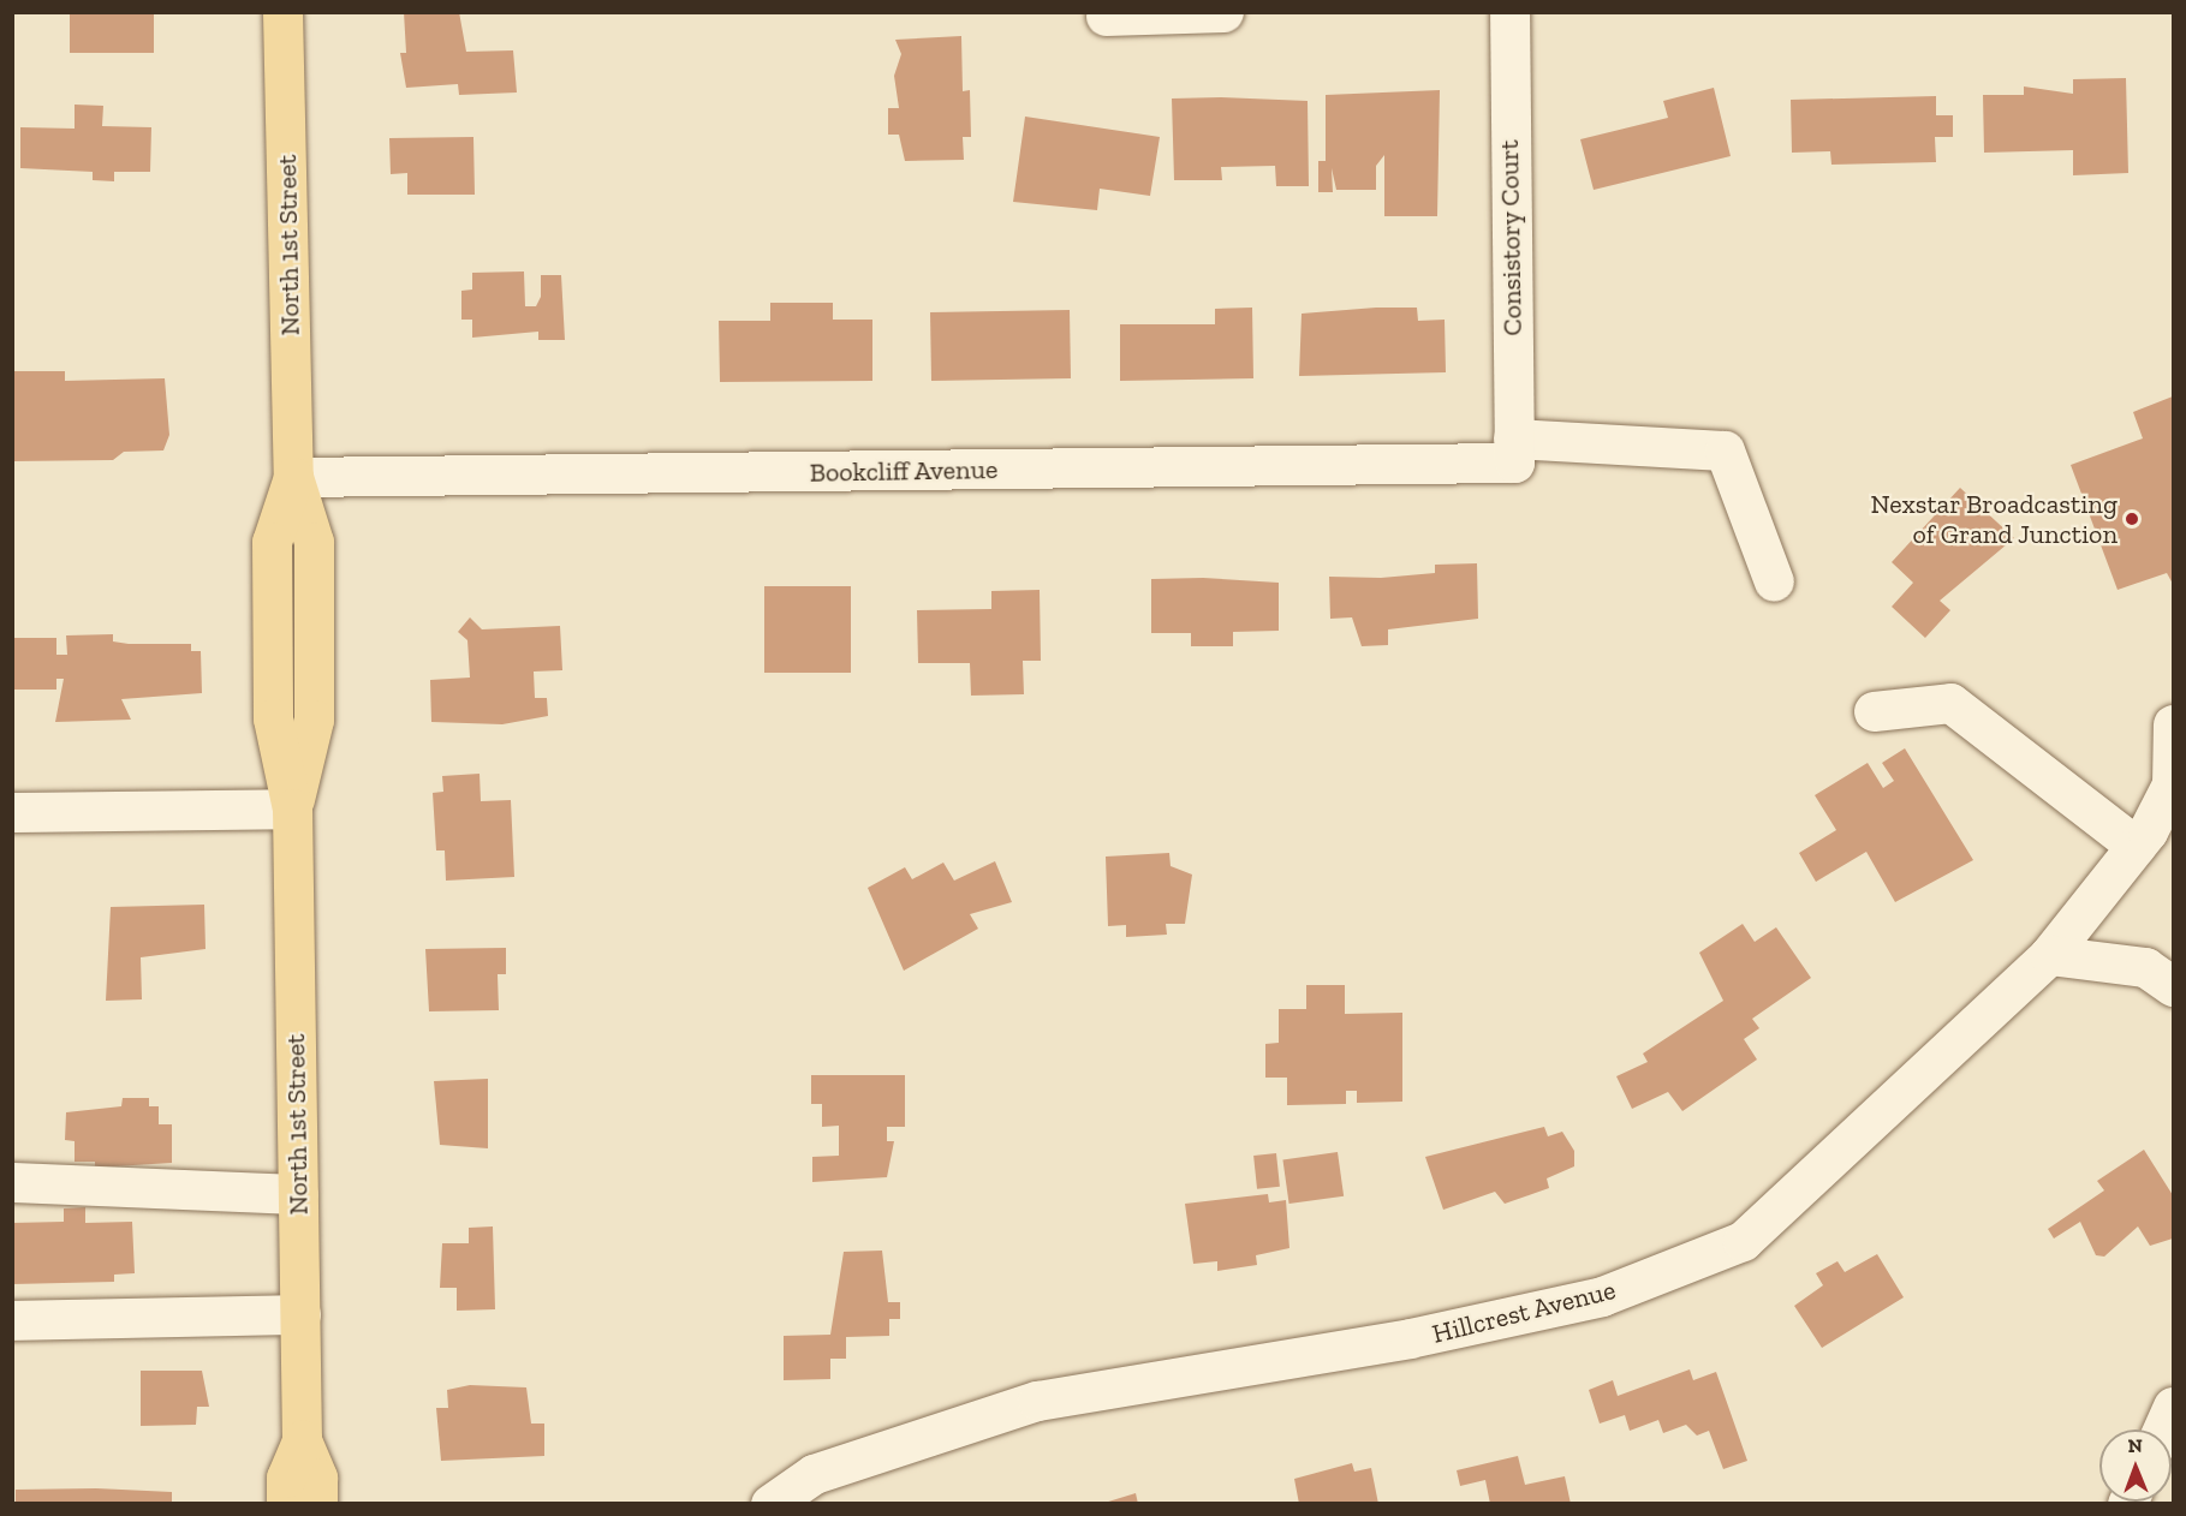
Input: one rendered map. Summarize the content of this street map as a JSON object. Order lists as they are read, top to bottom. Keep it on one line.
{"streets":{"main road":["North 1st Street"],"street":["Consistory Court","Bookcliff Avenue","Hillcrest Avenue"]},"crossings":[["Consistory Court","Bookcliff Avenue"],["North 1st Street","Bookcliff Avenue"]],"places":["Nexstar Broadcasting of Grand Junction"],"north":"top"}
